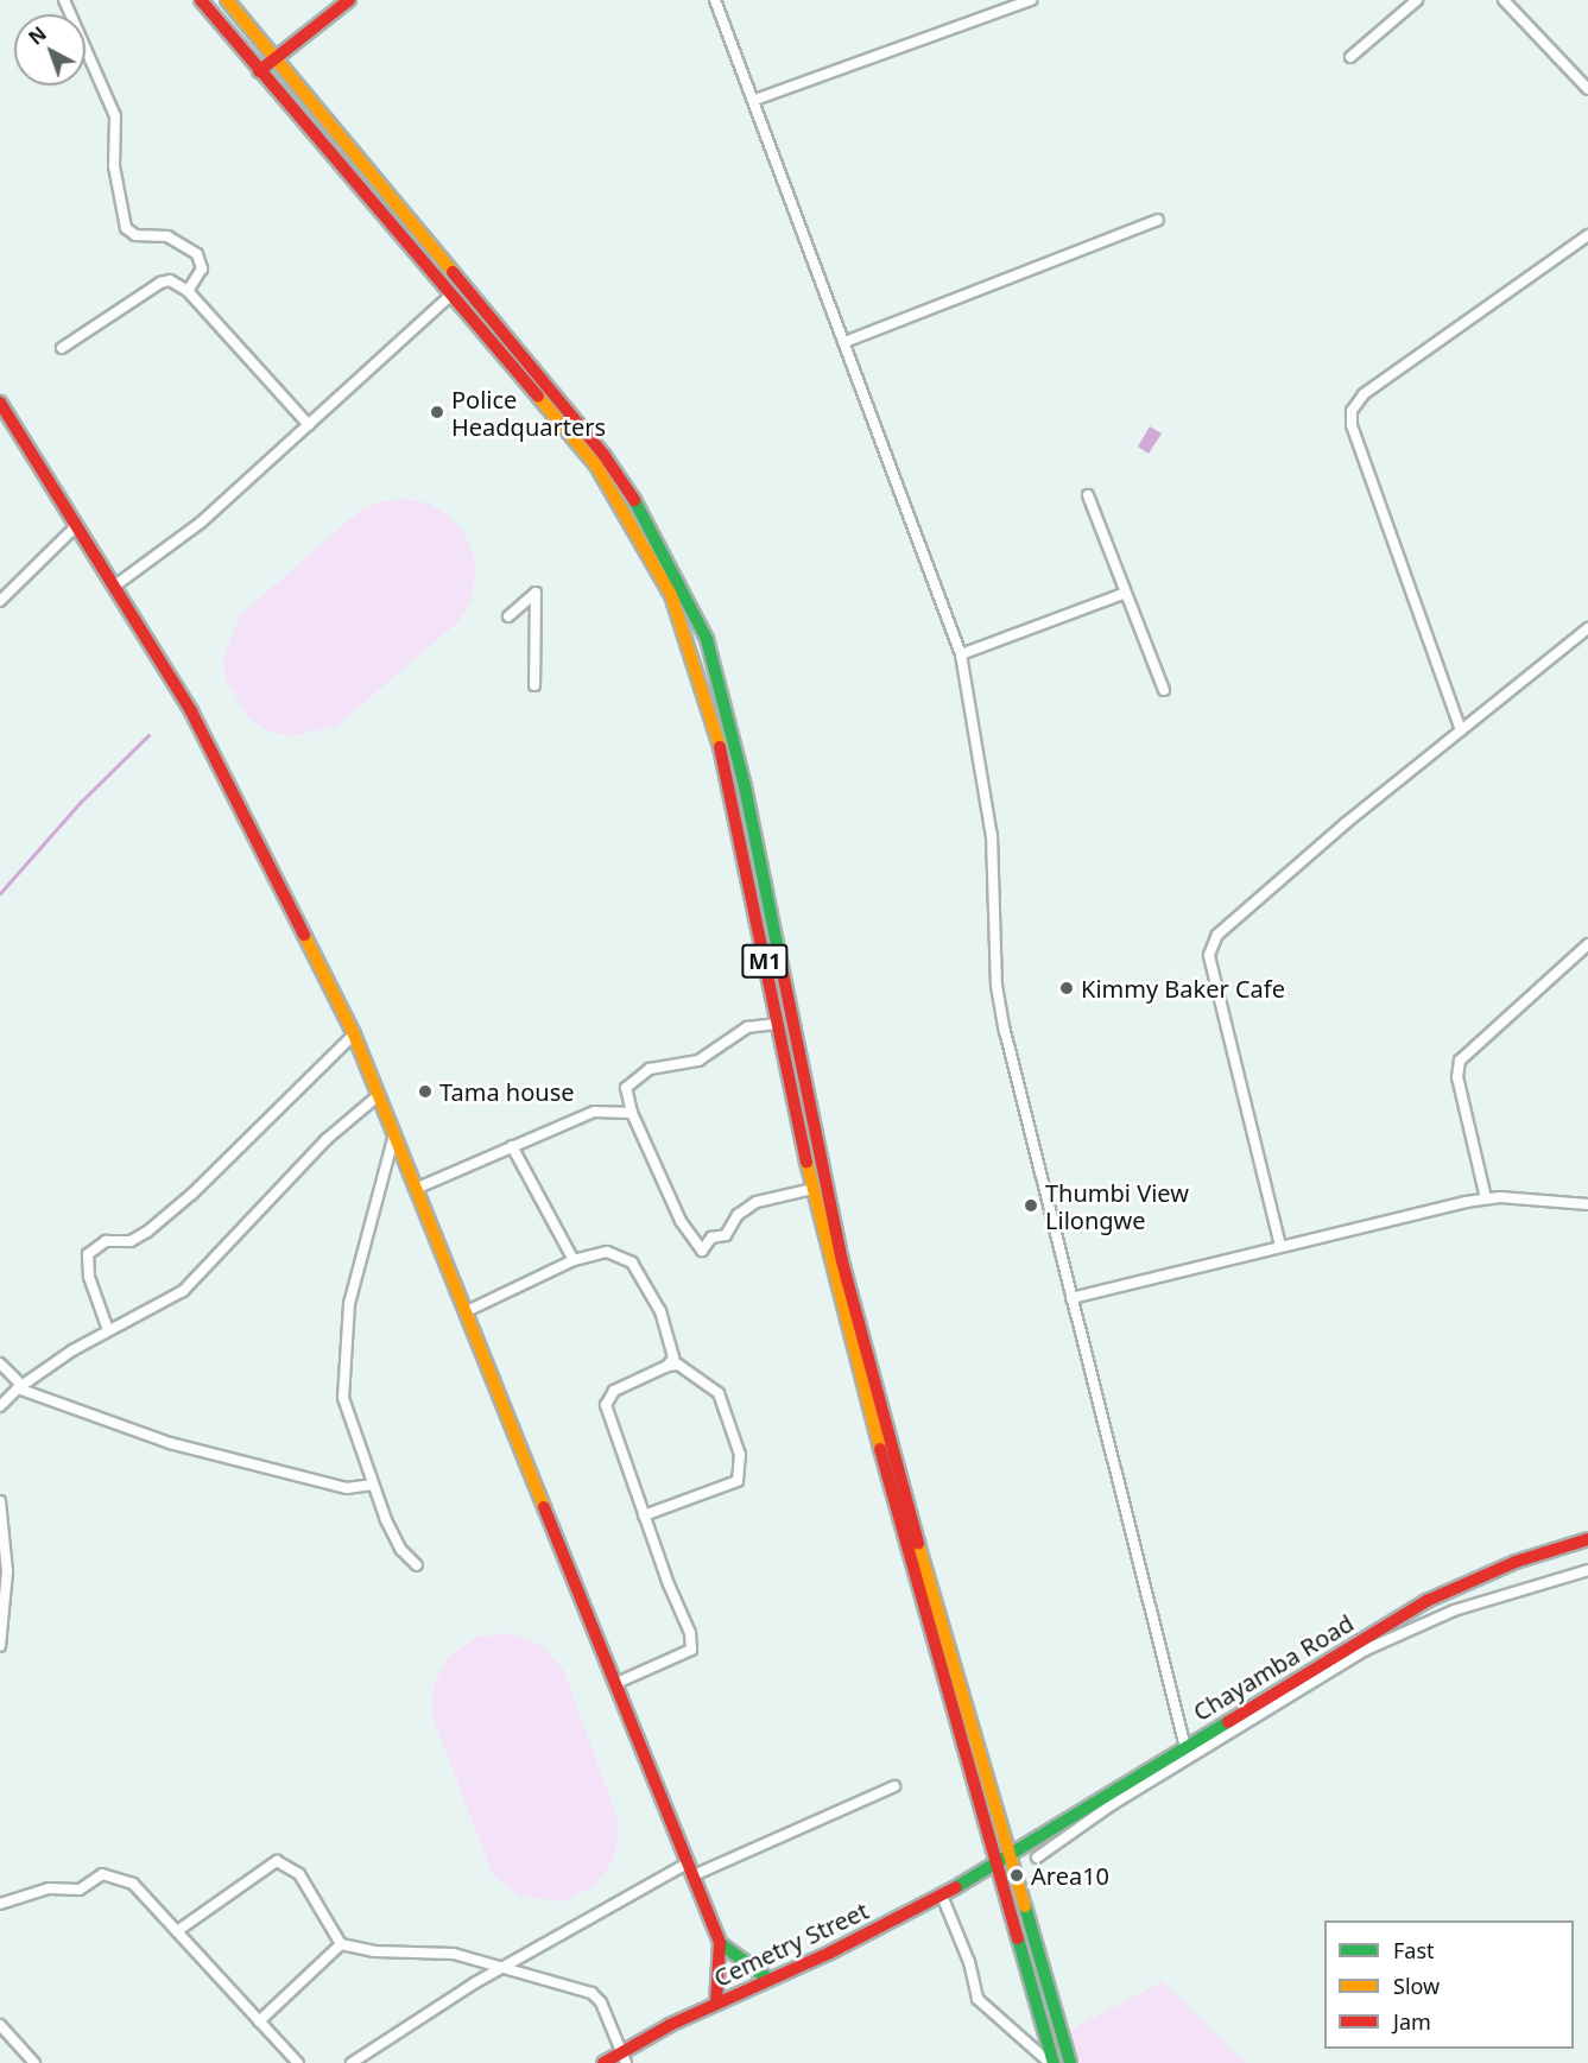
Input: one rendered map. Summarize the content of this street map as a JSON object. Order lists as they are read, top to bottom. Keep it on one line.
{"streets":{"main road":["M1","Chayamba Road","Cemetry Street"]},"crossings":[["M1","Chayamba Road"],["M1","Cemetry Street"],["Chayamba Road","Cemetry Street"]],"places":["Police Headquarters","Kimmy Baker Cafe","Tama house","Thumbi View Lilongwe","Area10"],"legend":["Fast","Slow","Jam"],"north":"top left"}
